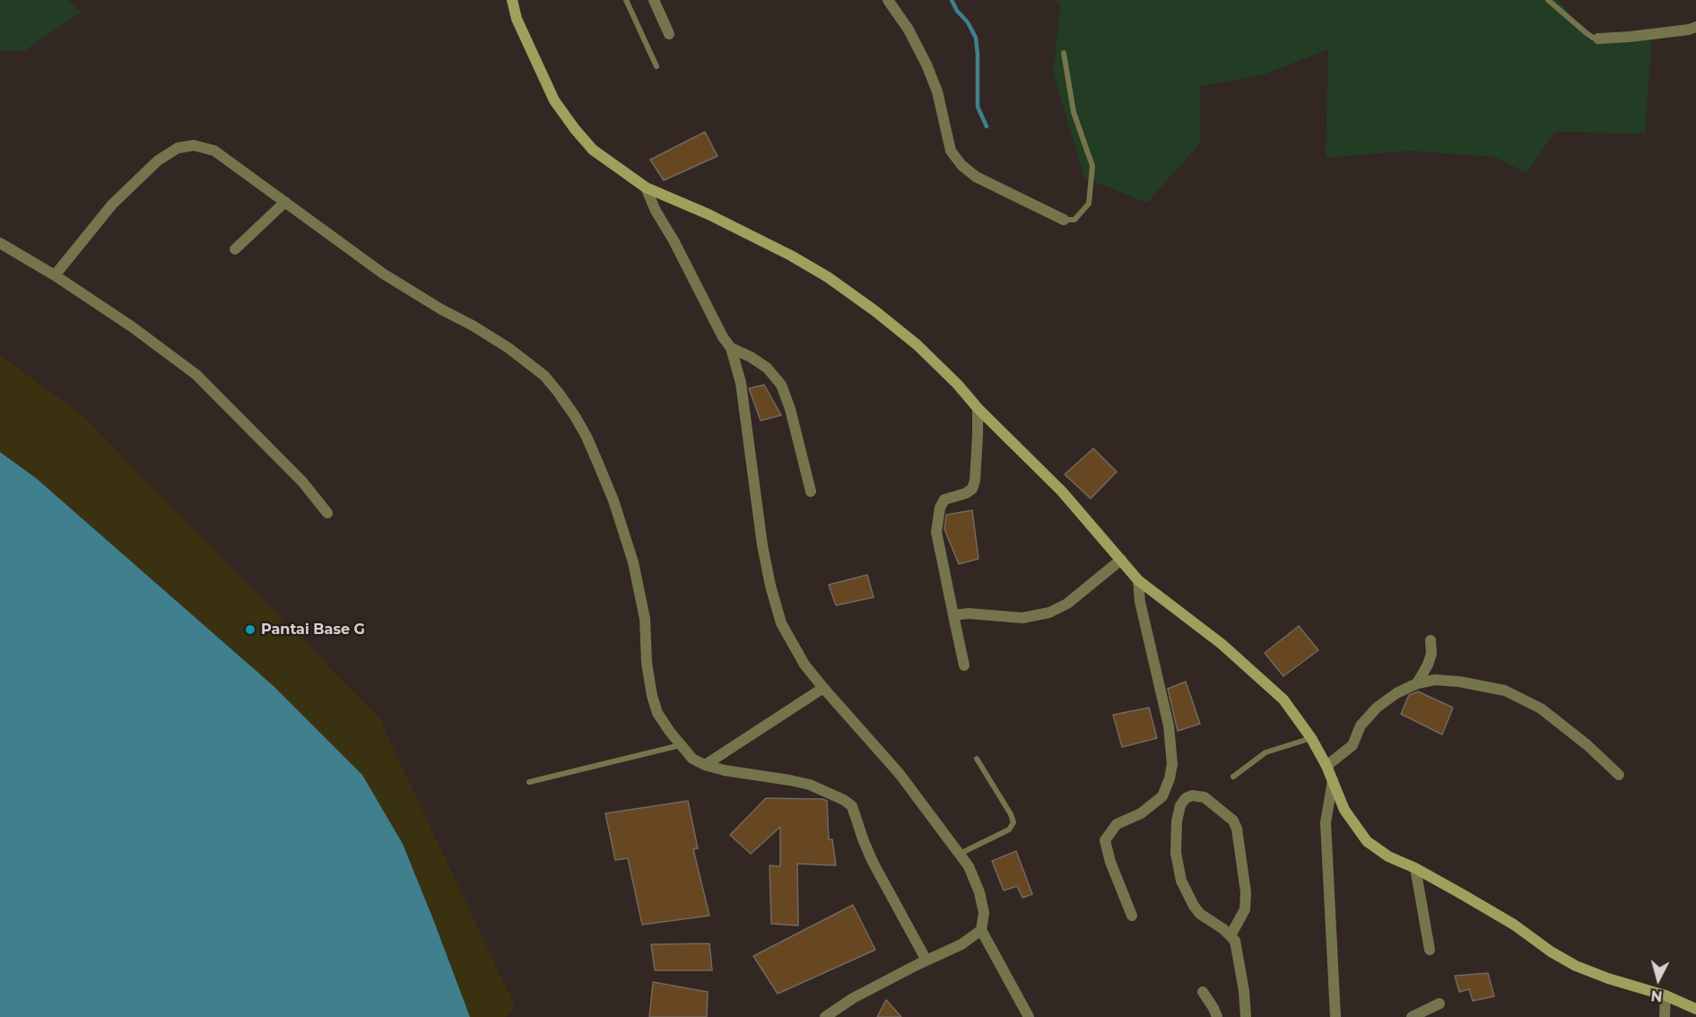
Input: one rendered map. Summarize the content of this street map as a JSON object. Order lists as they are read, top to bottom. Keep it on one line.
{"places":["Pantai Base G"],"north":"bottom"}
